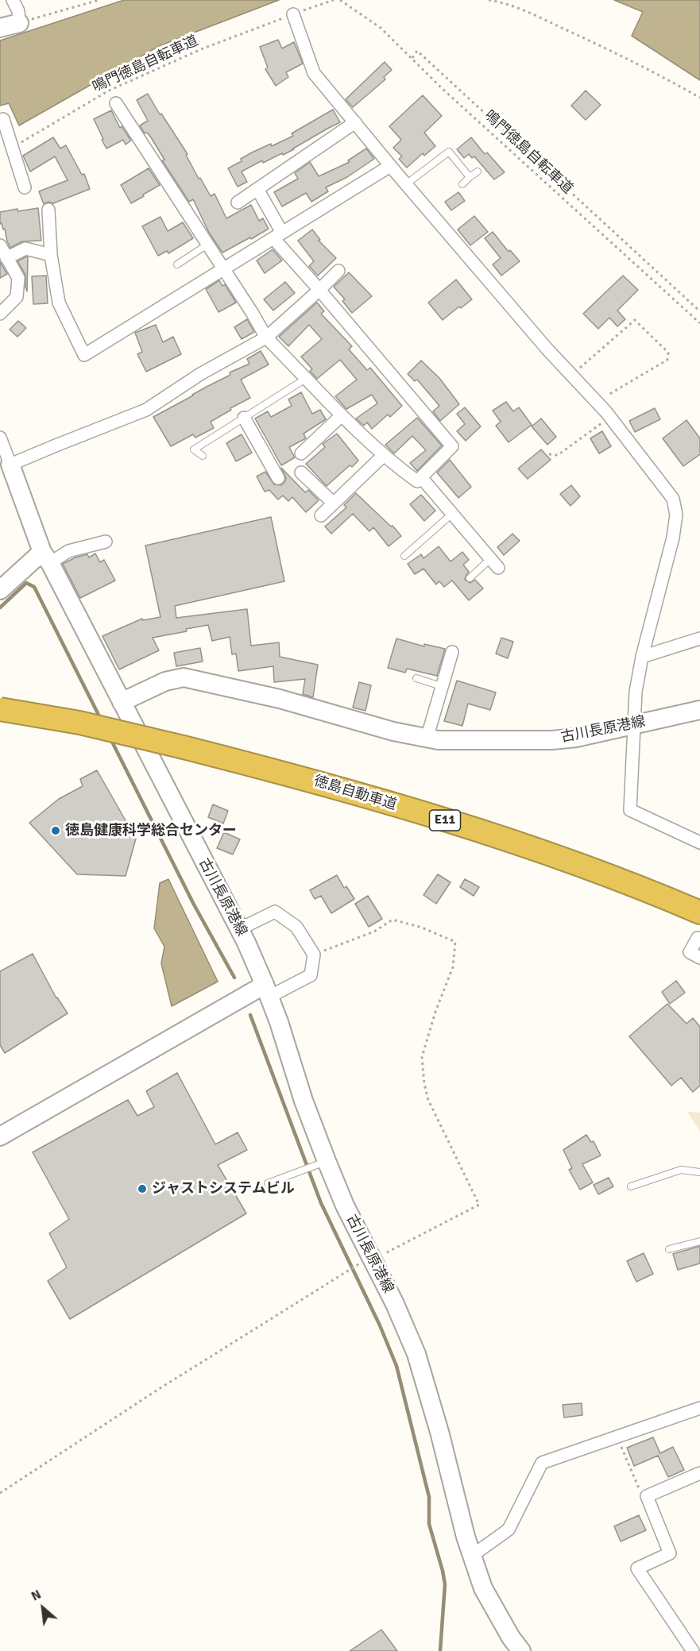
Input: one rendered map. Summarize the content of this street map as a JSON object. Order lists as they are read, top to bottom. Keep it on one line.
{"streets":{"highway":["徳島自動車道","E11"],"main road":["古川長原港線"],"path":["鳴門徳島自転車道"]},"places":["徳島健康科学総合センター","ジャストシステムビル"],"north":"top left"}
